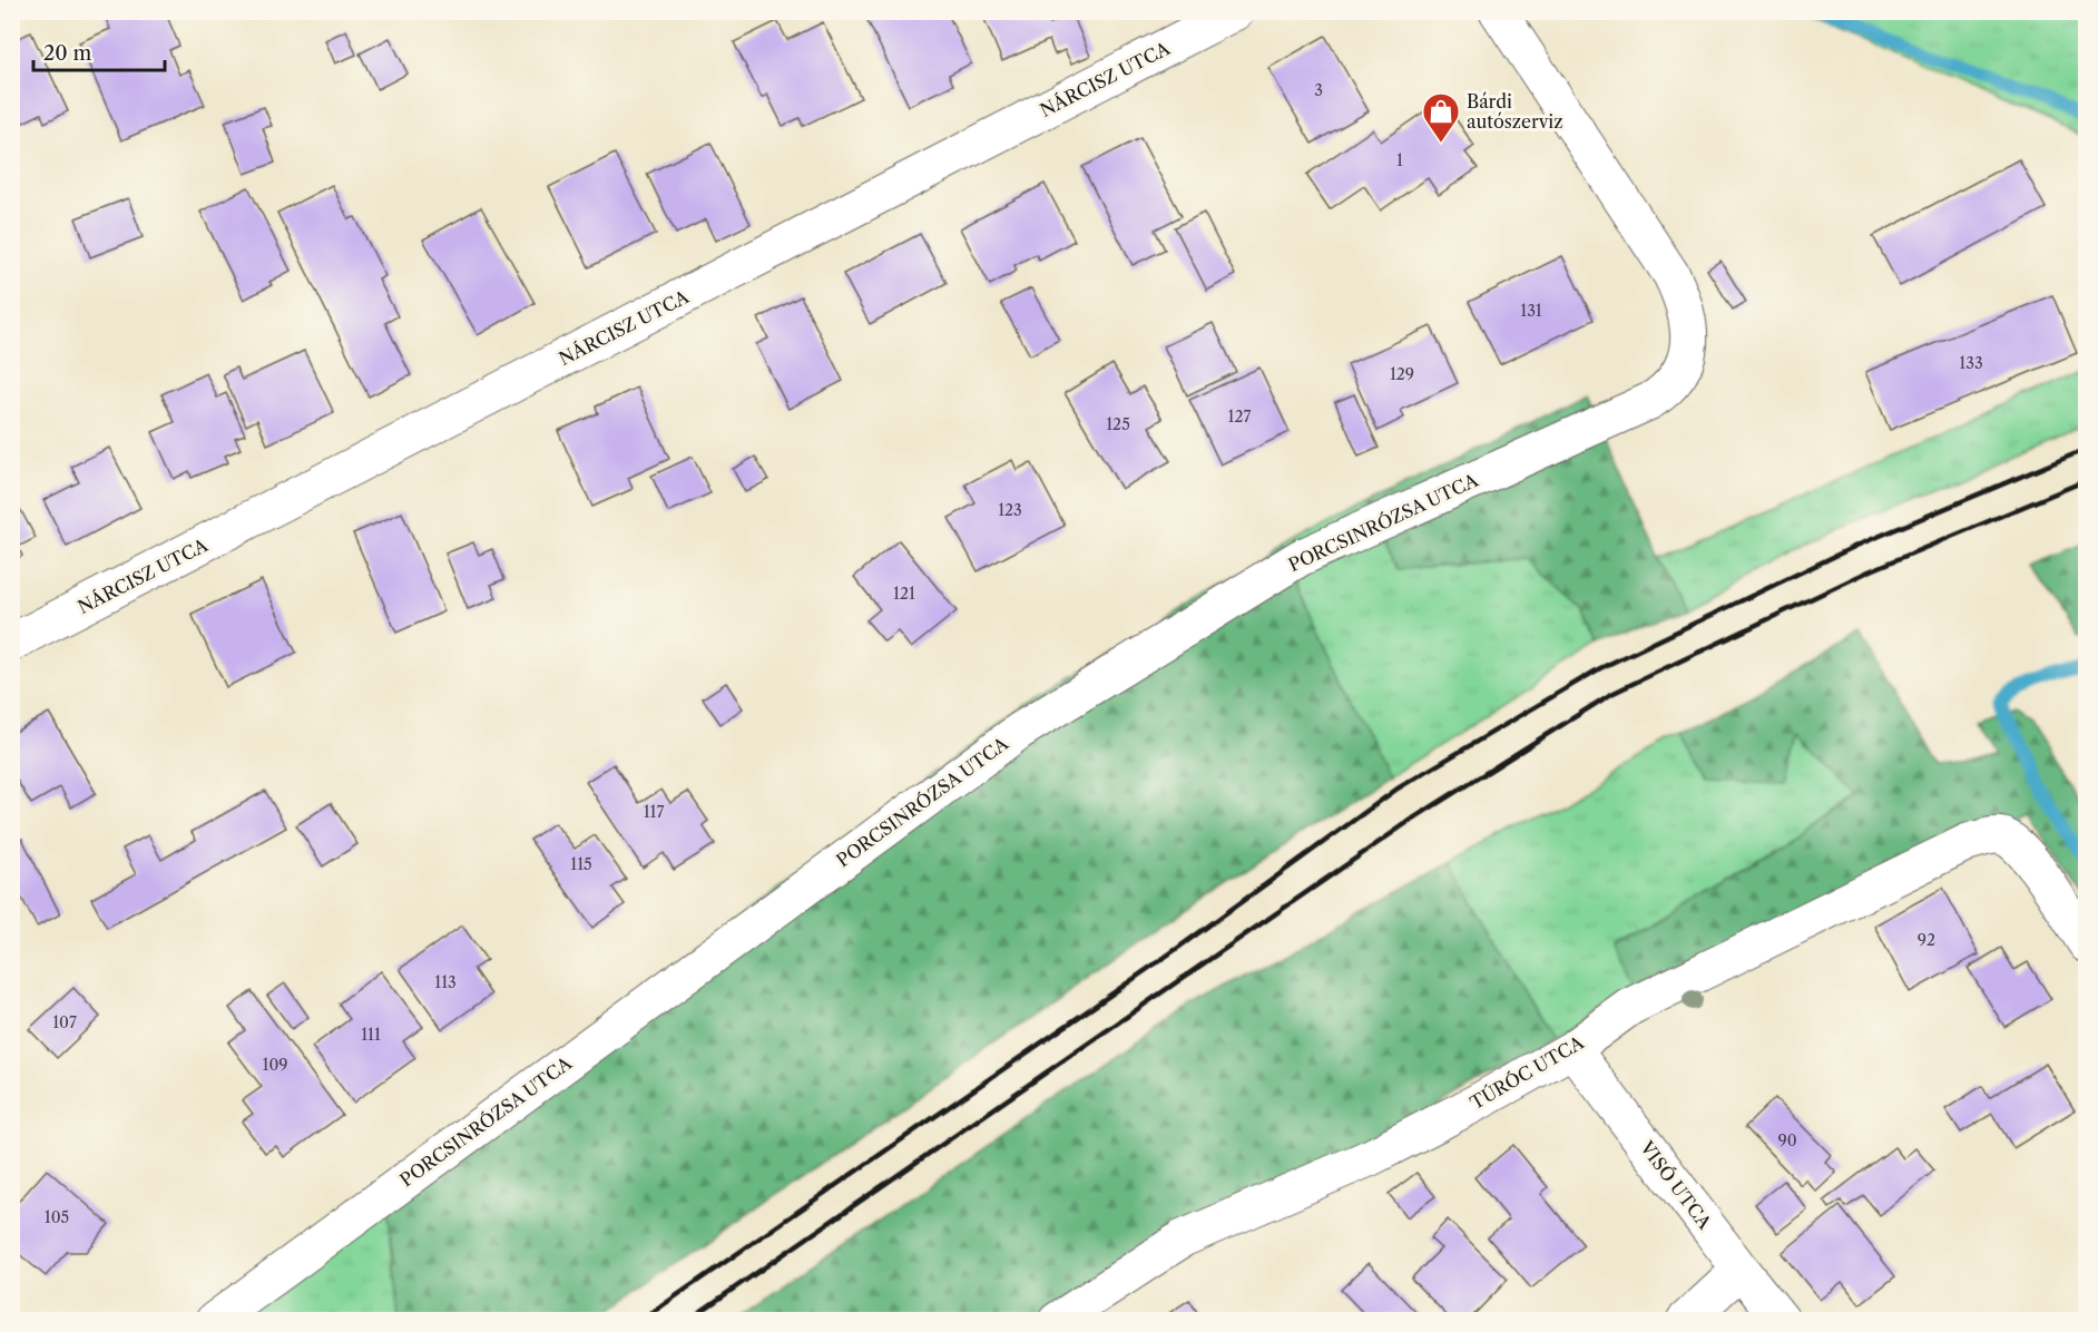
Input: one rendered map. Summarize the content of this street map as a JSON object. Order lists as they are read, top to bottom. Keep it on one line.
{"streets":{"street":["NÁRCISZ UTCA","PORCSINRÓZSA UTCA","TÚRÓC UTCA","VISÓ UTCA"]},"crossings":[["TÚRÓC UTCA","VISÓ UTCA"]],"places":{"shop":["Bárdi autószerviz"]},"house_numbers":["3","1","131","133","129","127","125","123","121","117","115","92","113","107","111","109","90","105"],"scale_bar":"20 m"}
